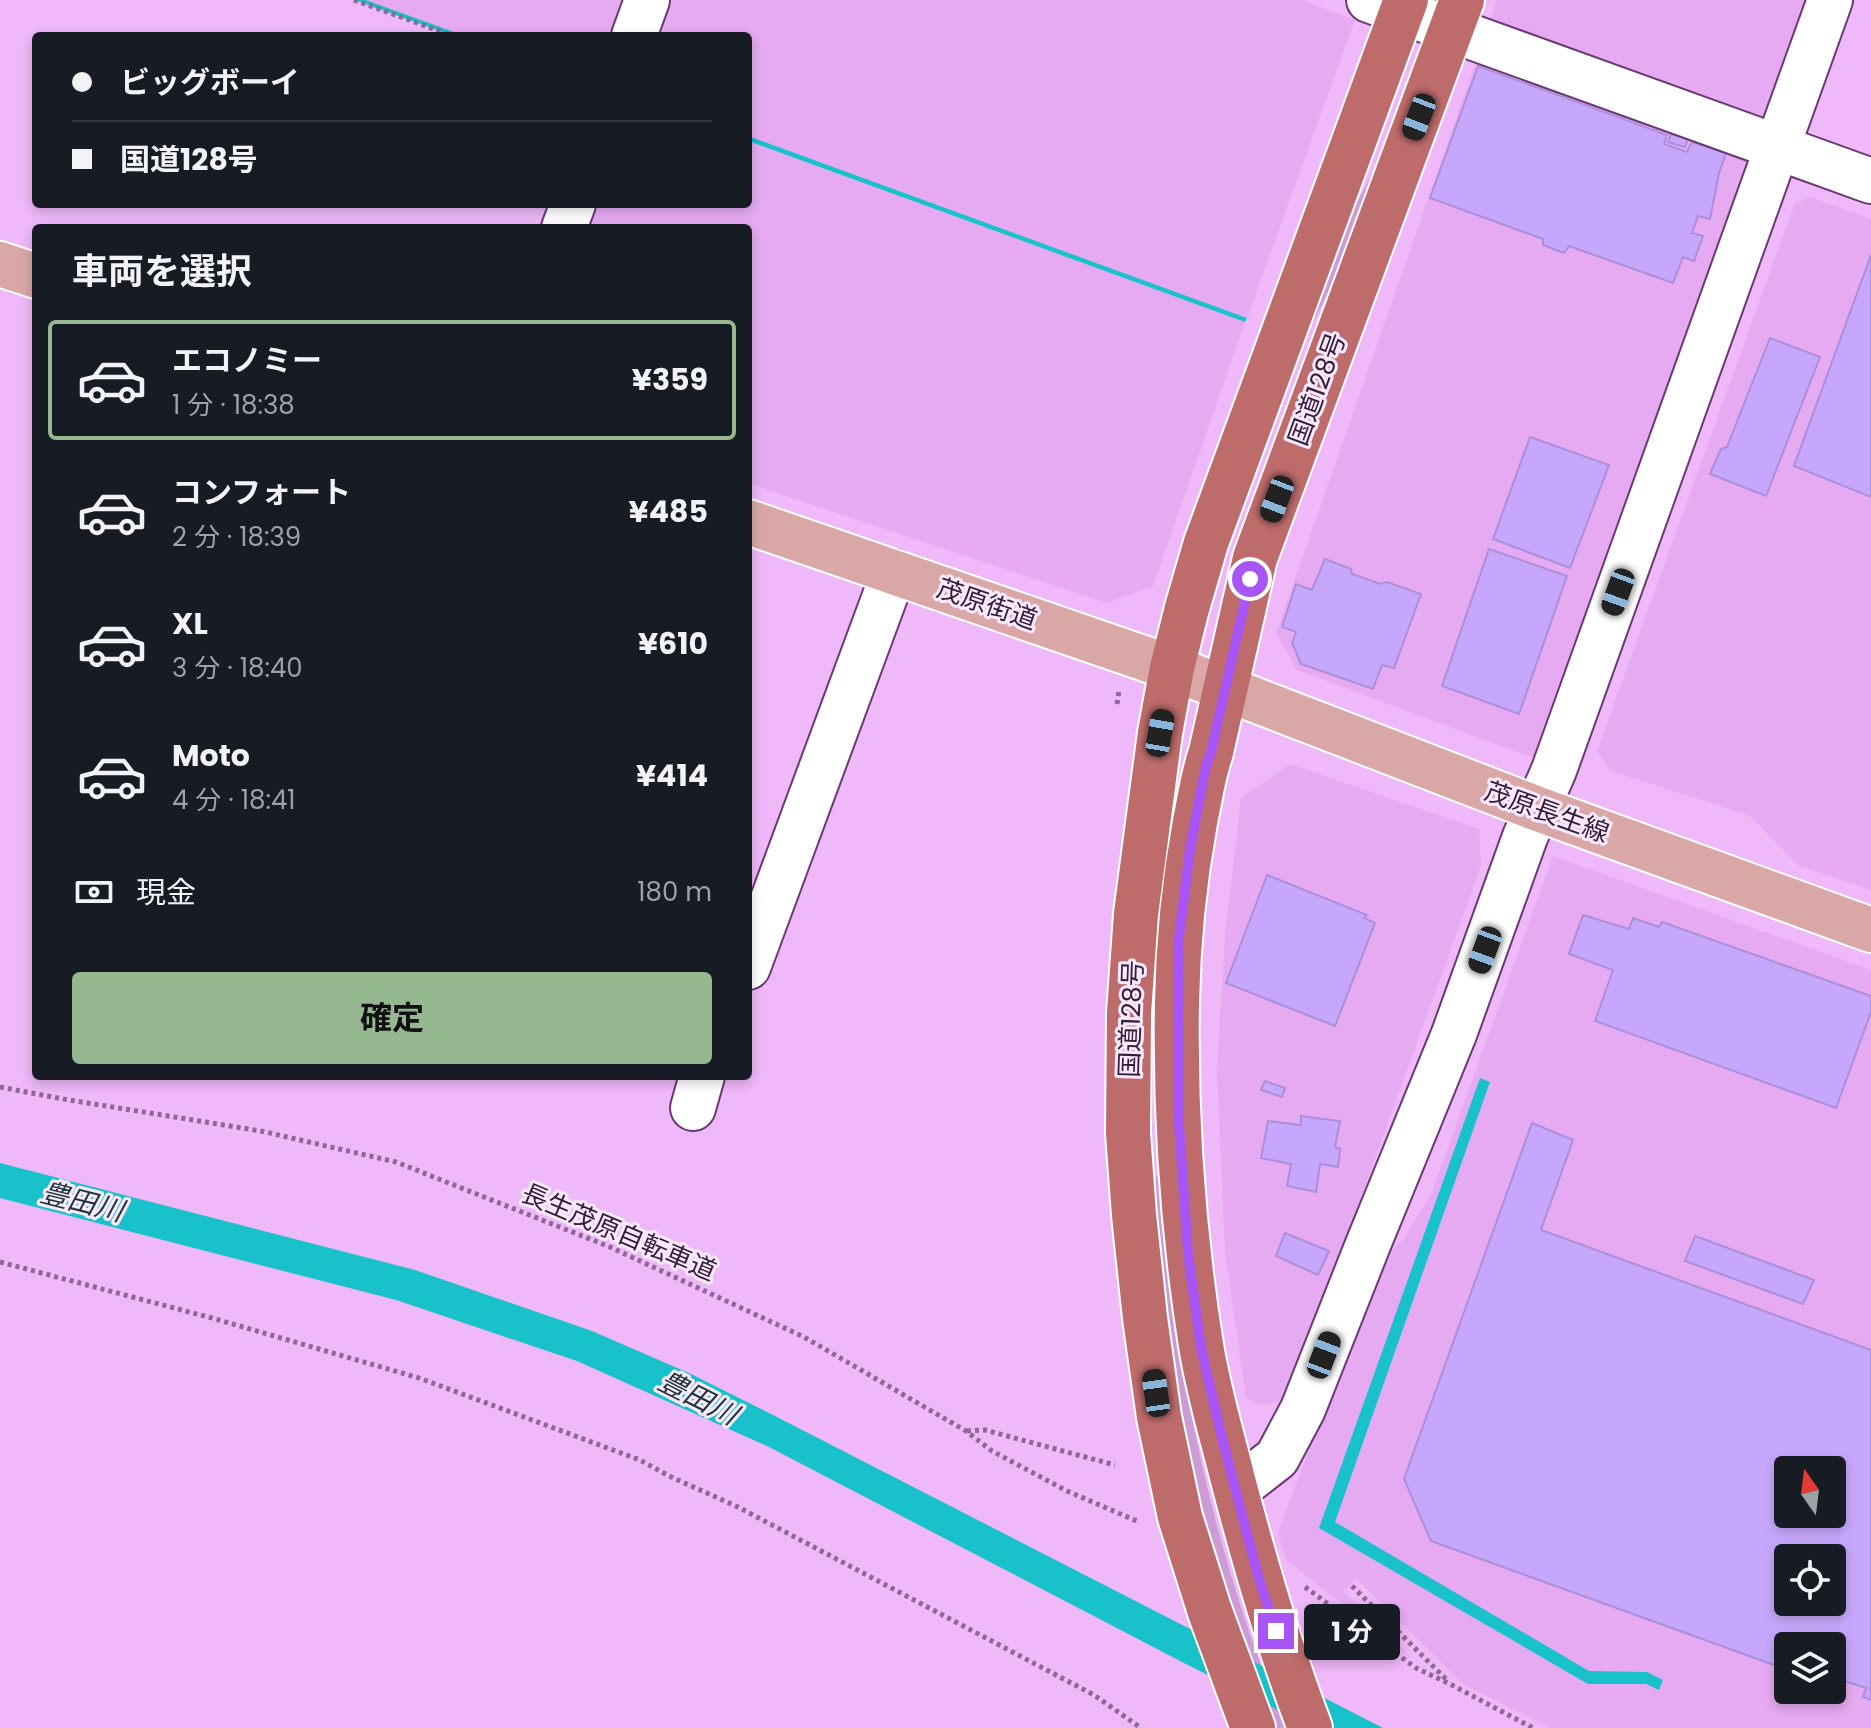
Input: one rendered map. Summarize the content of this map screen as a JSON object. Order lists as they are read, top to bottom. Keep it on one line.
{"streets":{"highway":["国道128号"],"main road":["茂原街道","茂原長生線"],"path":["長生茂原自転車道"]},"crossings":[["国道128号","茂原街道"],["国道128号","茂原長生線"],["国道128号","長生茂原自転車道"],["茂原街道","茂原長生線"]],"water":["豊田川"],"north":"top","page":{"banner":["ビッグボーイ","国道128号"],"heading":"車両を選択","list":[{"name":"エコノミー","note":"1 分 · 18:38","value":"¥359"},{"name":"コンフォート","note":"2 分 · 18:39","value":"¥485"},{"name":"XL","note":"3 分 · 18:40","value":"¥610"},{"name":"Moto","note":"4 分 · 18:41","value":"¥414"}],"pay":["現金","180 m"],"buttons":"確定","bubble":"1 分"}}
